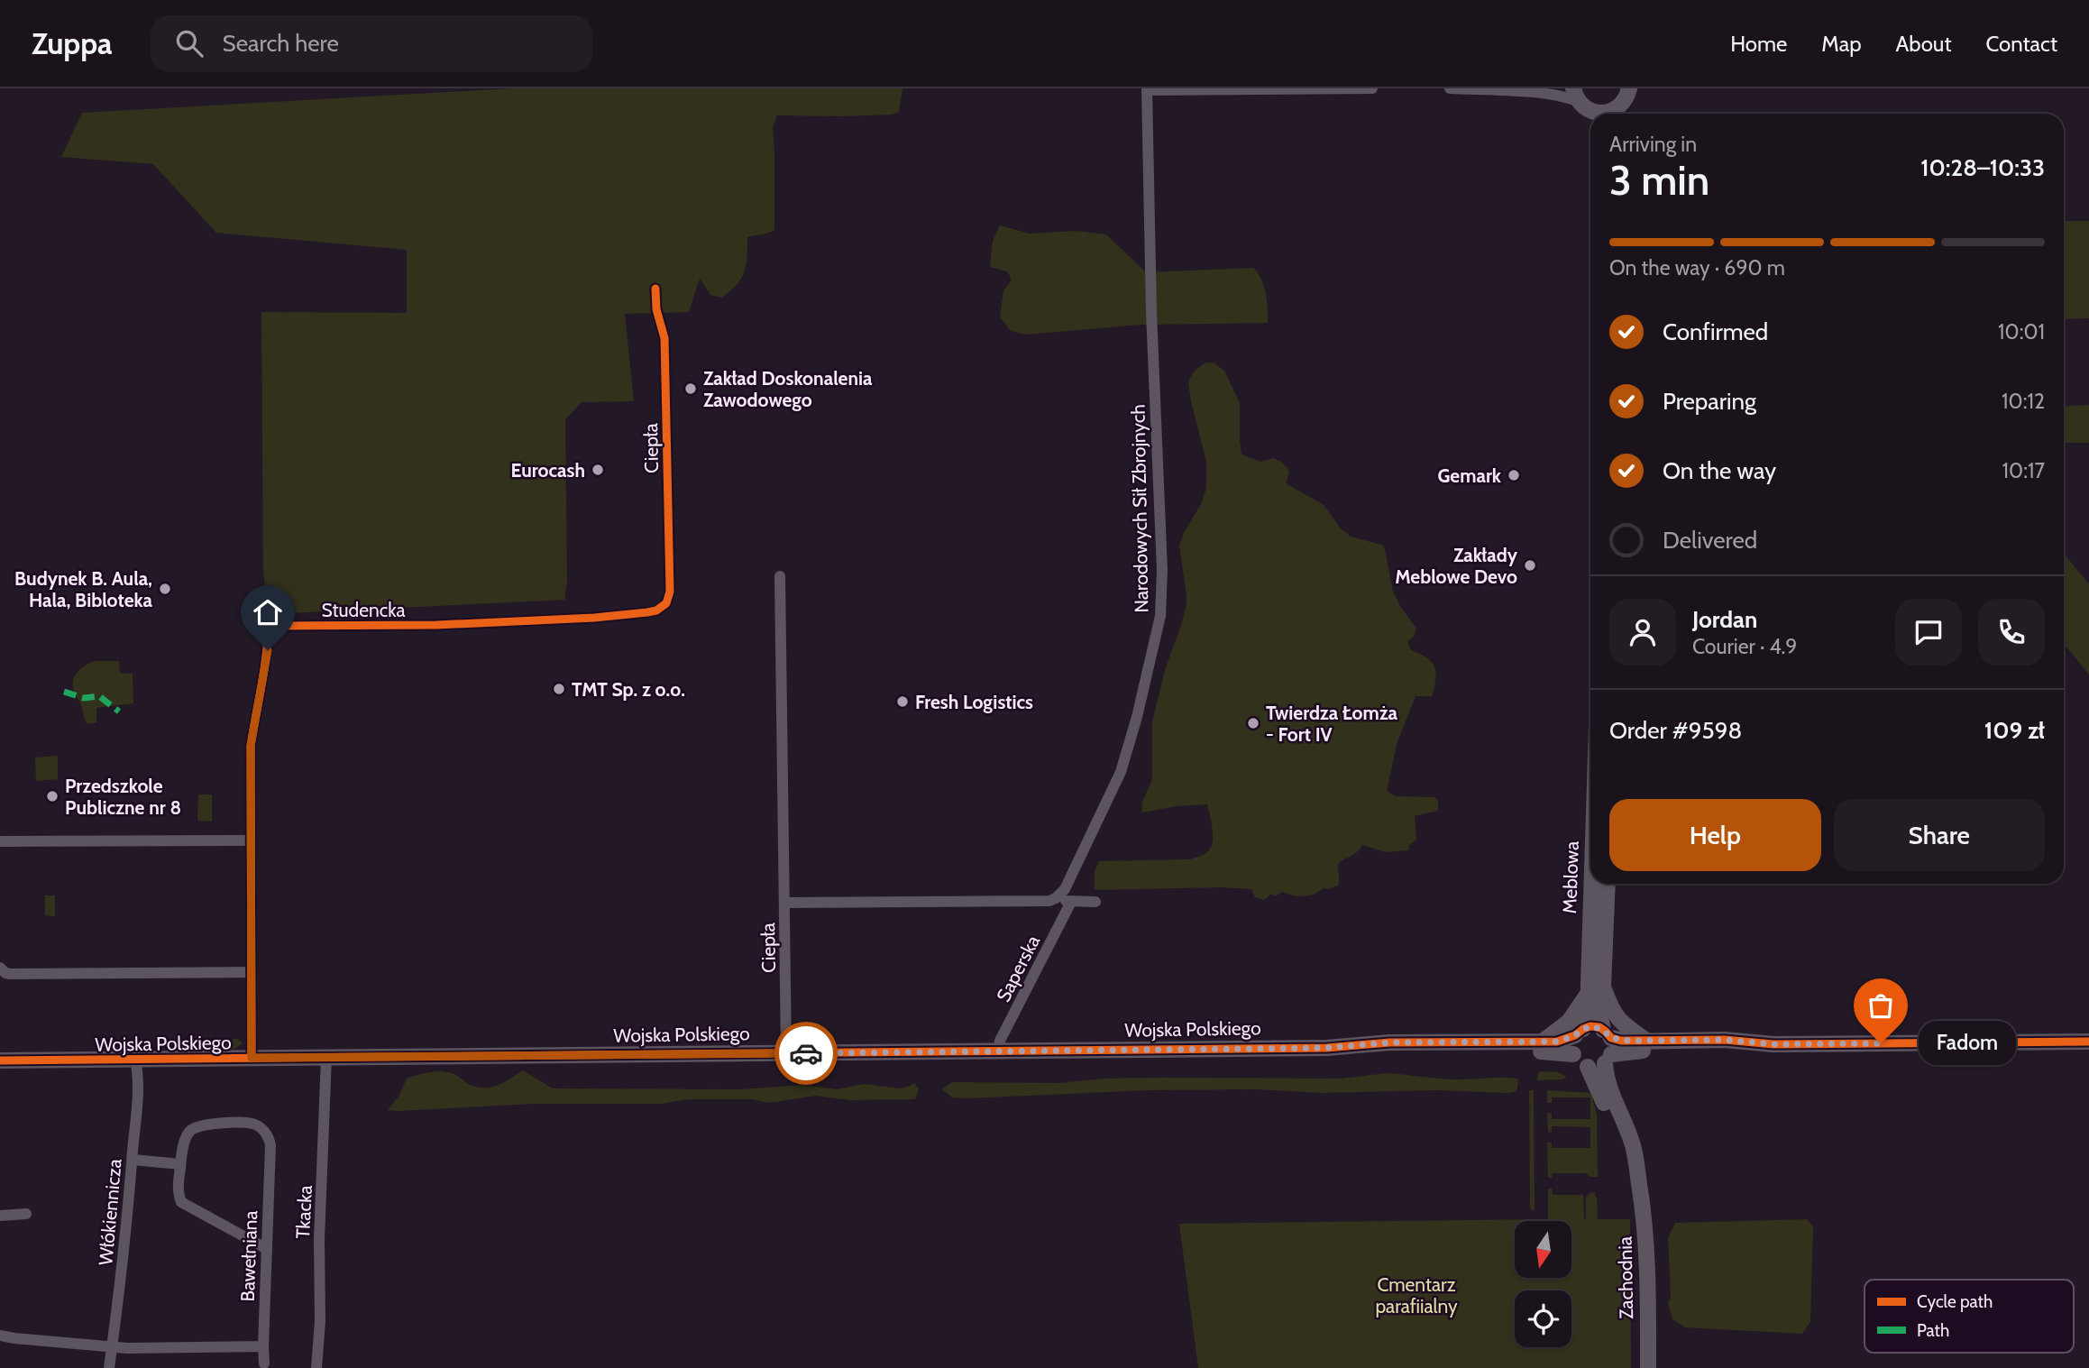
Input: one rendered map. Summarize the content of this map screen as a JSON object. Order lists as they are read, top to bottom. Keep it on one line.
{"streets":{"main road":["Meblowa","Wojska Polskiego","Zachodnia"],"street":["Ciepła","Narodowych Sił Zbrojnych","Studencka","Saperska","Włókiennicza","Tkacka","Bawełniana"]},"crossings":[["Ciepła","Studencka"],["Ciepła","Wojska Polskiego"],["Studencka","Wojska Polskiego"],["Meblowa","Wojska Polskiego"],["Meblowa","Zachodnia"],["Saperska","Wojska Polskiego"],["Wojska Polskiego","Włókiennicza"],["Wojska Polskiego","Tkacka"],["Wojska Polskiego","Zachodnia"]],"parks":["Cmentarz parafiialny"],"places":["Zakład Doskonalenia Zawodowego","Eurocash","Gemark","Zakłady Meblowe Devo","Budynek B. Aula, Hala, Bibloteka","TMT Sp. z o.o.","Fresh Logistics","Twierdza Łomża - Fort IV","Przedszkole Publiczne nr 8","Fadom"],"legend":["Cycle path","Path"],"north":"bottom","page":{"header":"Zuppa","search":"Search here","nav":["Home","Map","About","Contact"],"heading":["3 min","Arriving in","10:28–10:33"],"panel":["Jordan","Courier · 4.9","Order #9598","109 zł"],"bar":"On the way · 690 m","list":[["Confirmed","10:01"],["Preparing","10:12"],["On the way","10:17"],"Delivered"],"buttons":["Help","Share"],"bubble":"Fadom"}}
